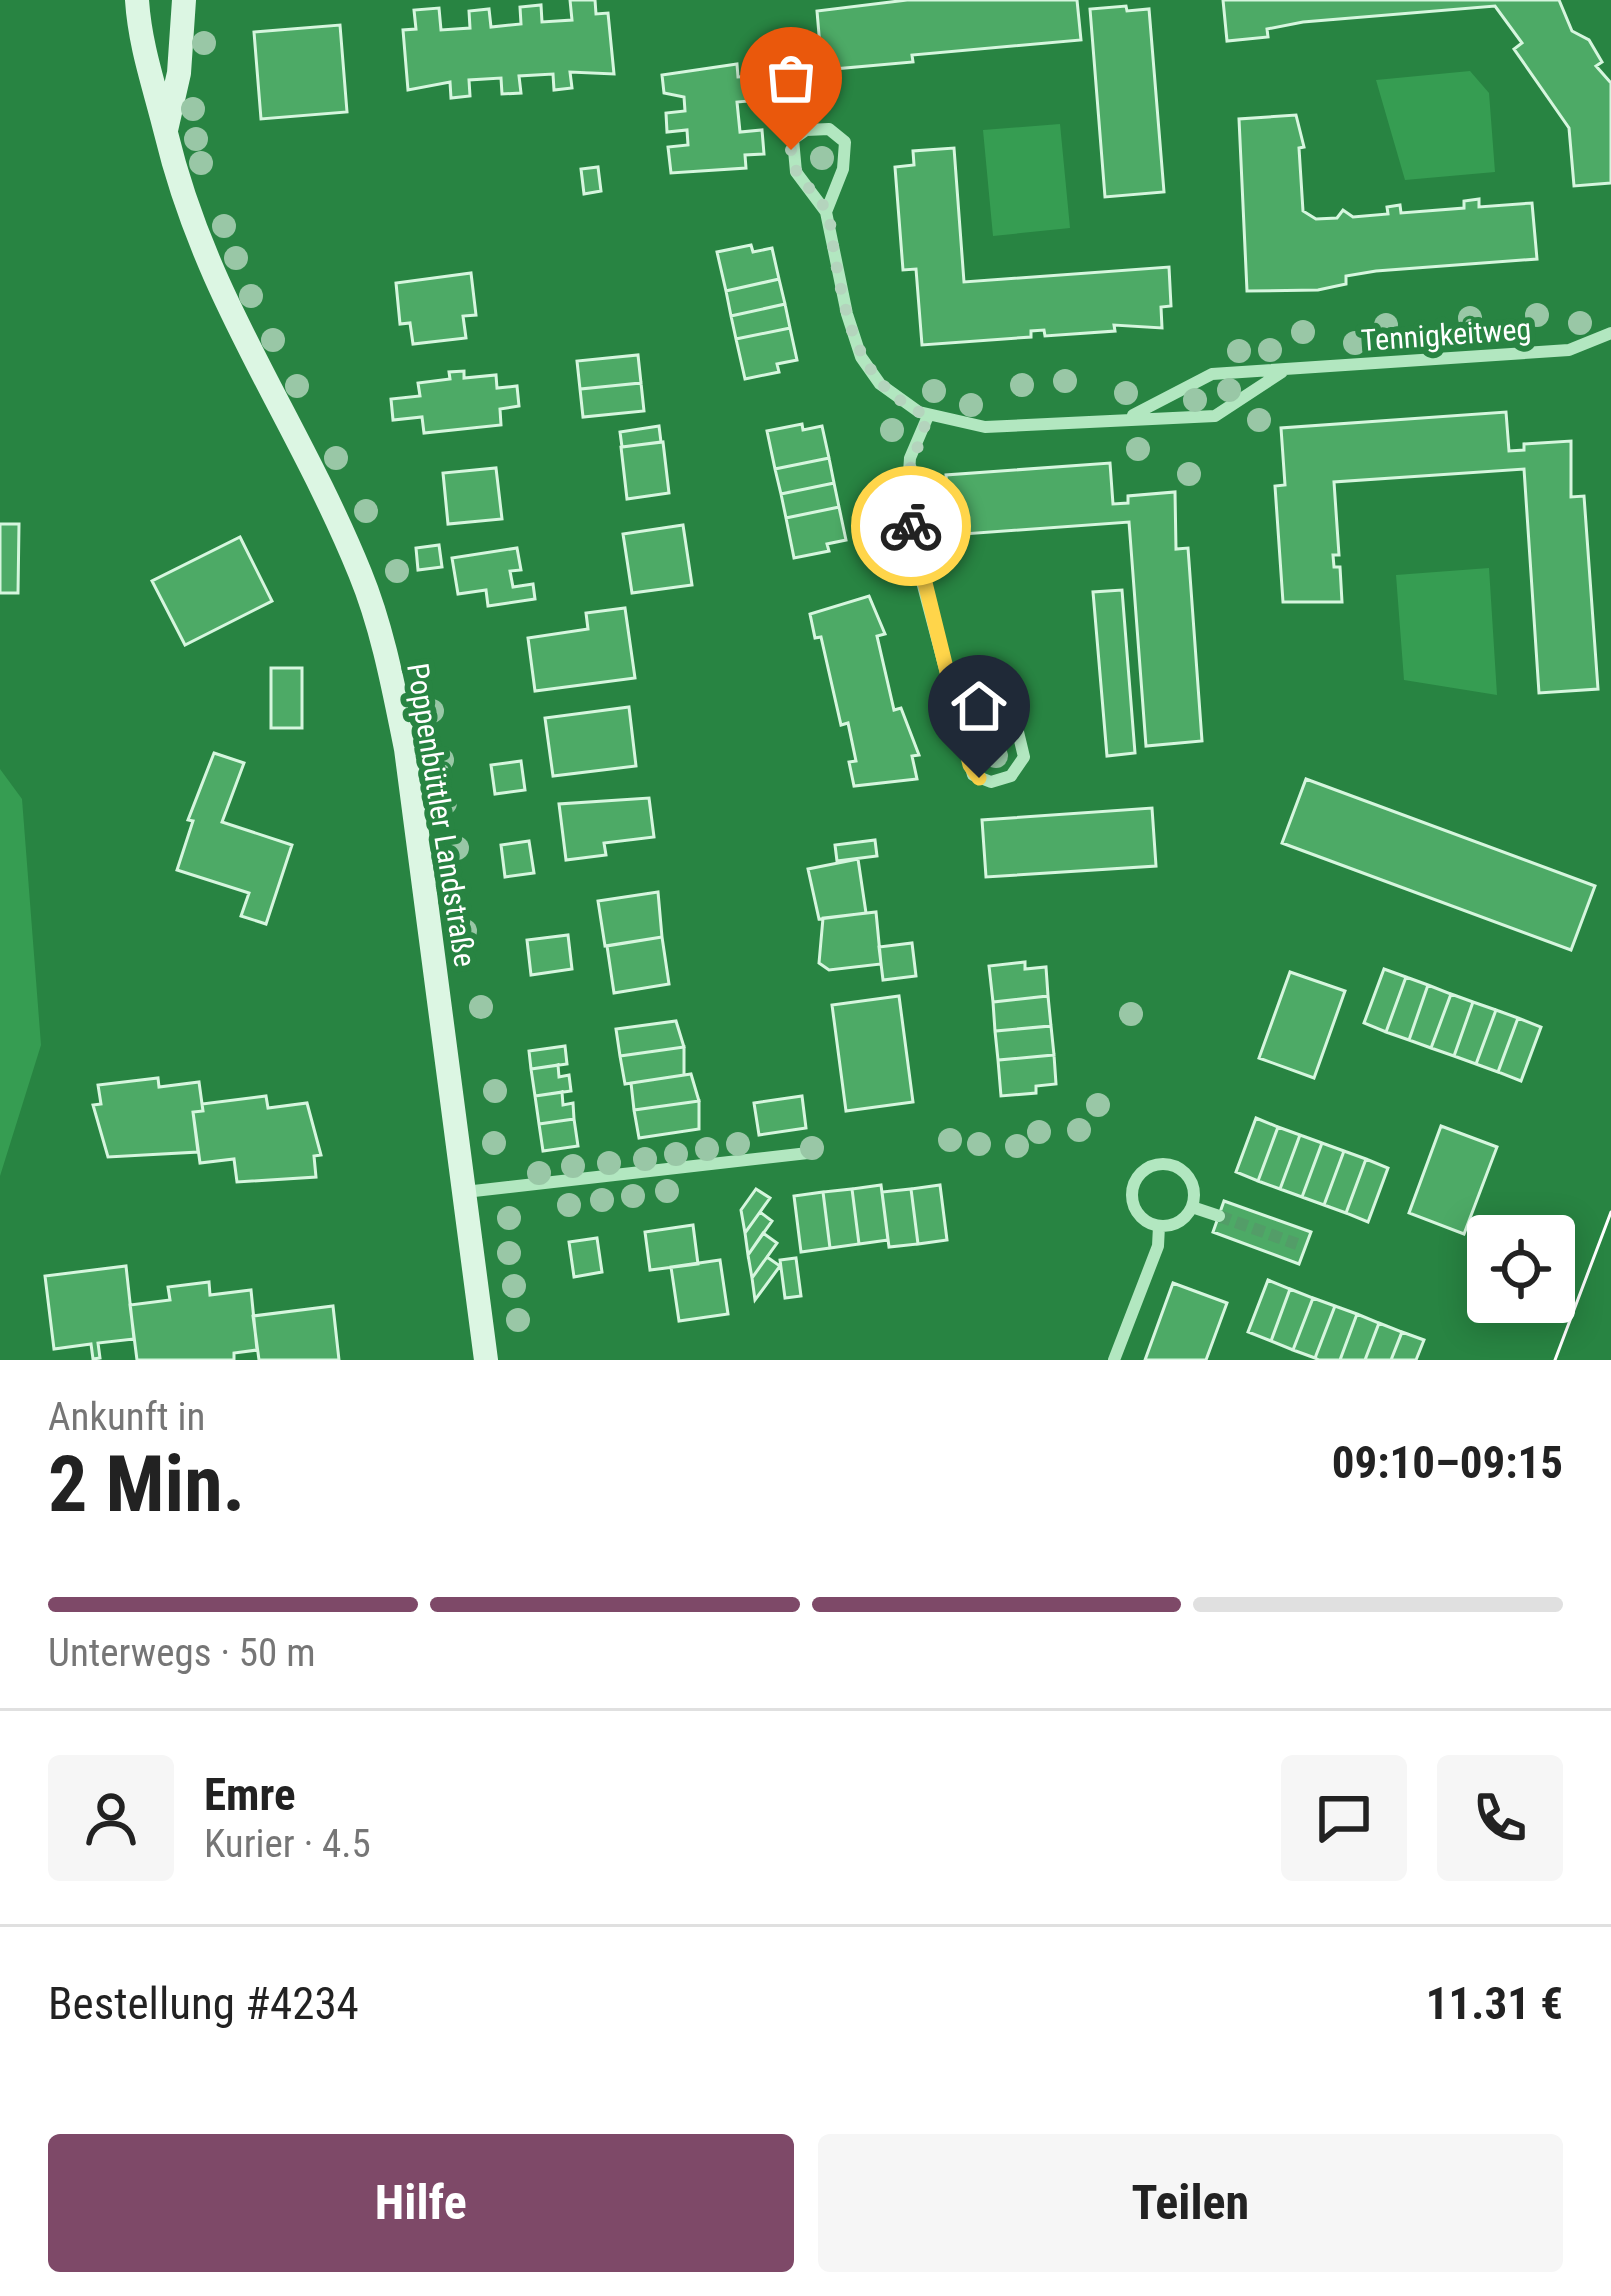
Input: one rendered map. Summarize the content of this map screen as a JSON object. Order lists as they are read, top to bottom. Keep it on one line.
{"streets":{"main road":["Poppenbüttler Landstraße"],"street":["Tennigkeitweg"]},"page":{"heading":["2 Min.","Ankunft in","09:10–09:15"],"panel":["Emre","Kurier · 4.5","Bestellung #4234","11.31 €"],"bar":"Unterwegs · 50 m","buttons":["Hilfe","Teilen"]}}
